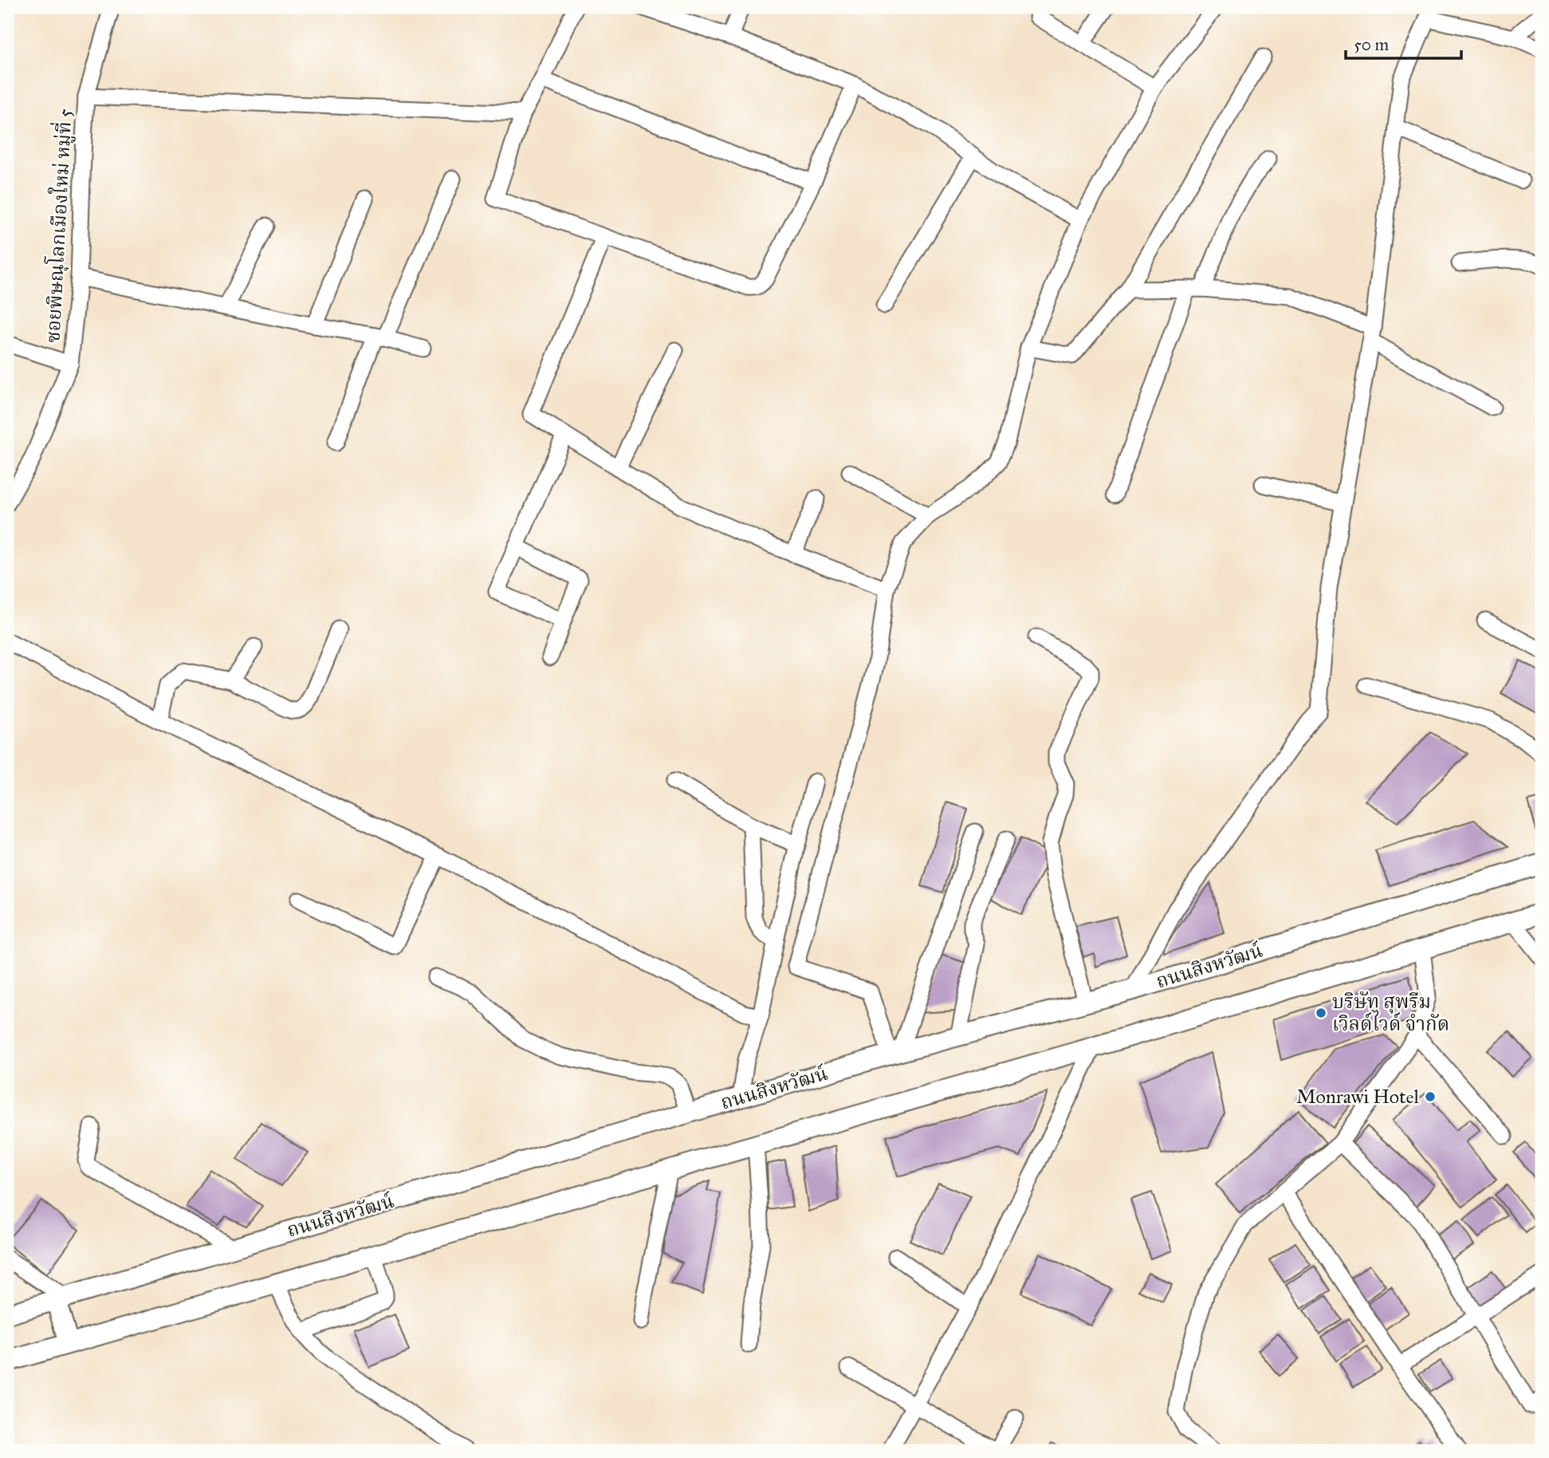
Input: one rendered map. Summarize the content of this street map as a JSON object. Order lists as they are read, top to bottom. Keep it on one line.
{"streets":{"main road":["ถนนสิงหวัฒน์"],"street":["ซอยพิษณุโลกเมืองใหม่ หมู่ที่ 5"]},"places":["บริษัท สุพรีม เวิลด์ไวด์ จำกัด","Monrawi Hotel"],"scale_bar":"50 m"}
